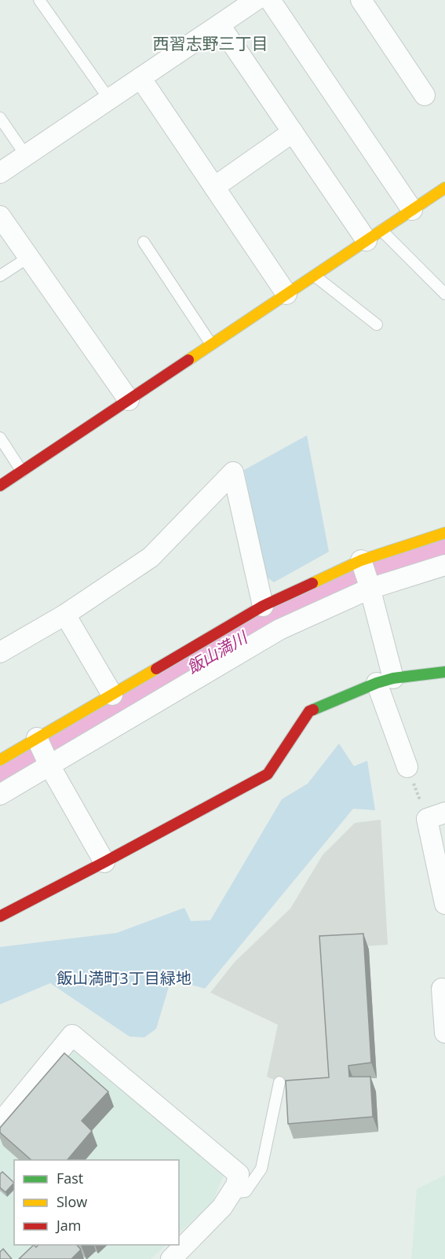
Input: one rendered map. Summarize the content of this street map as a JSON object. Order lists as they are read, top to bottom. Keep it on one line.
{"districts":["西習志野三丁目"],"water":["飯山満川"],"parks":["飯山満町3丁目緑地"],"legend":["Fast","Slow","Jam"]}
